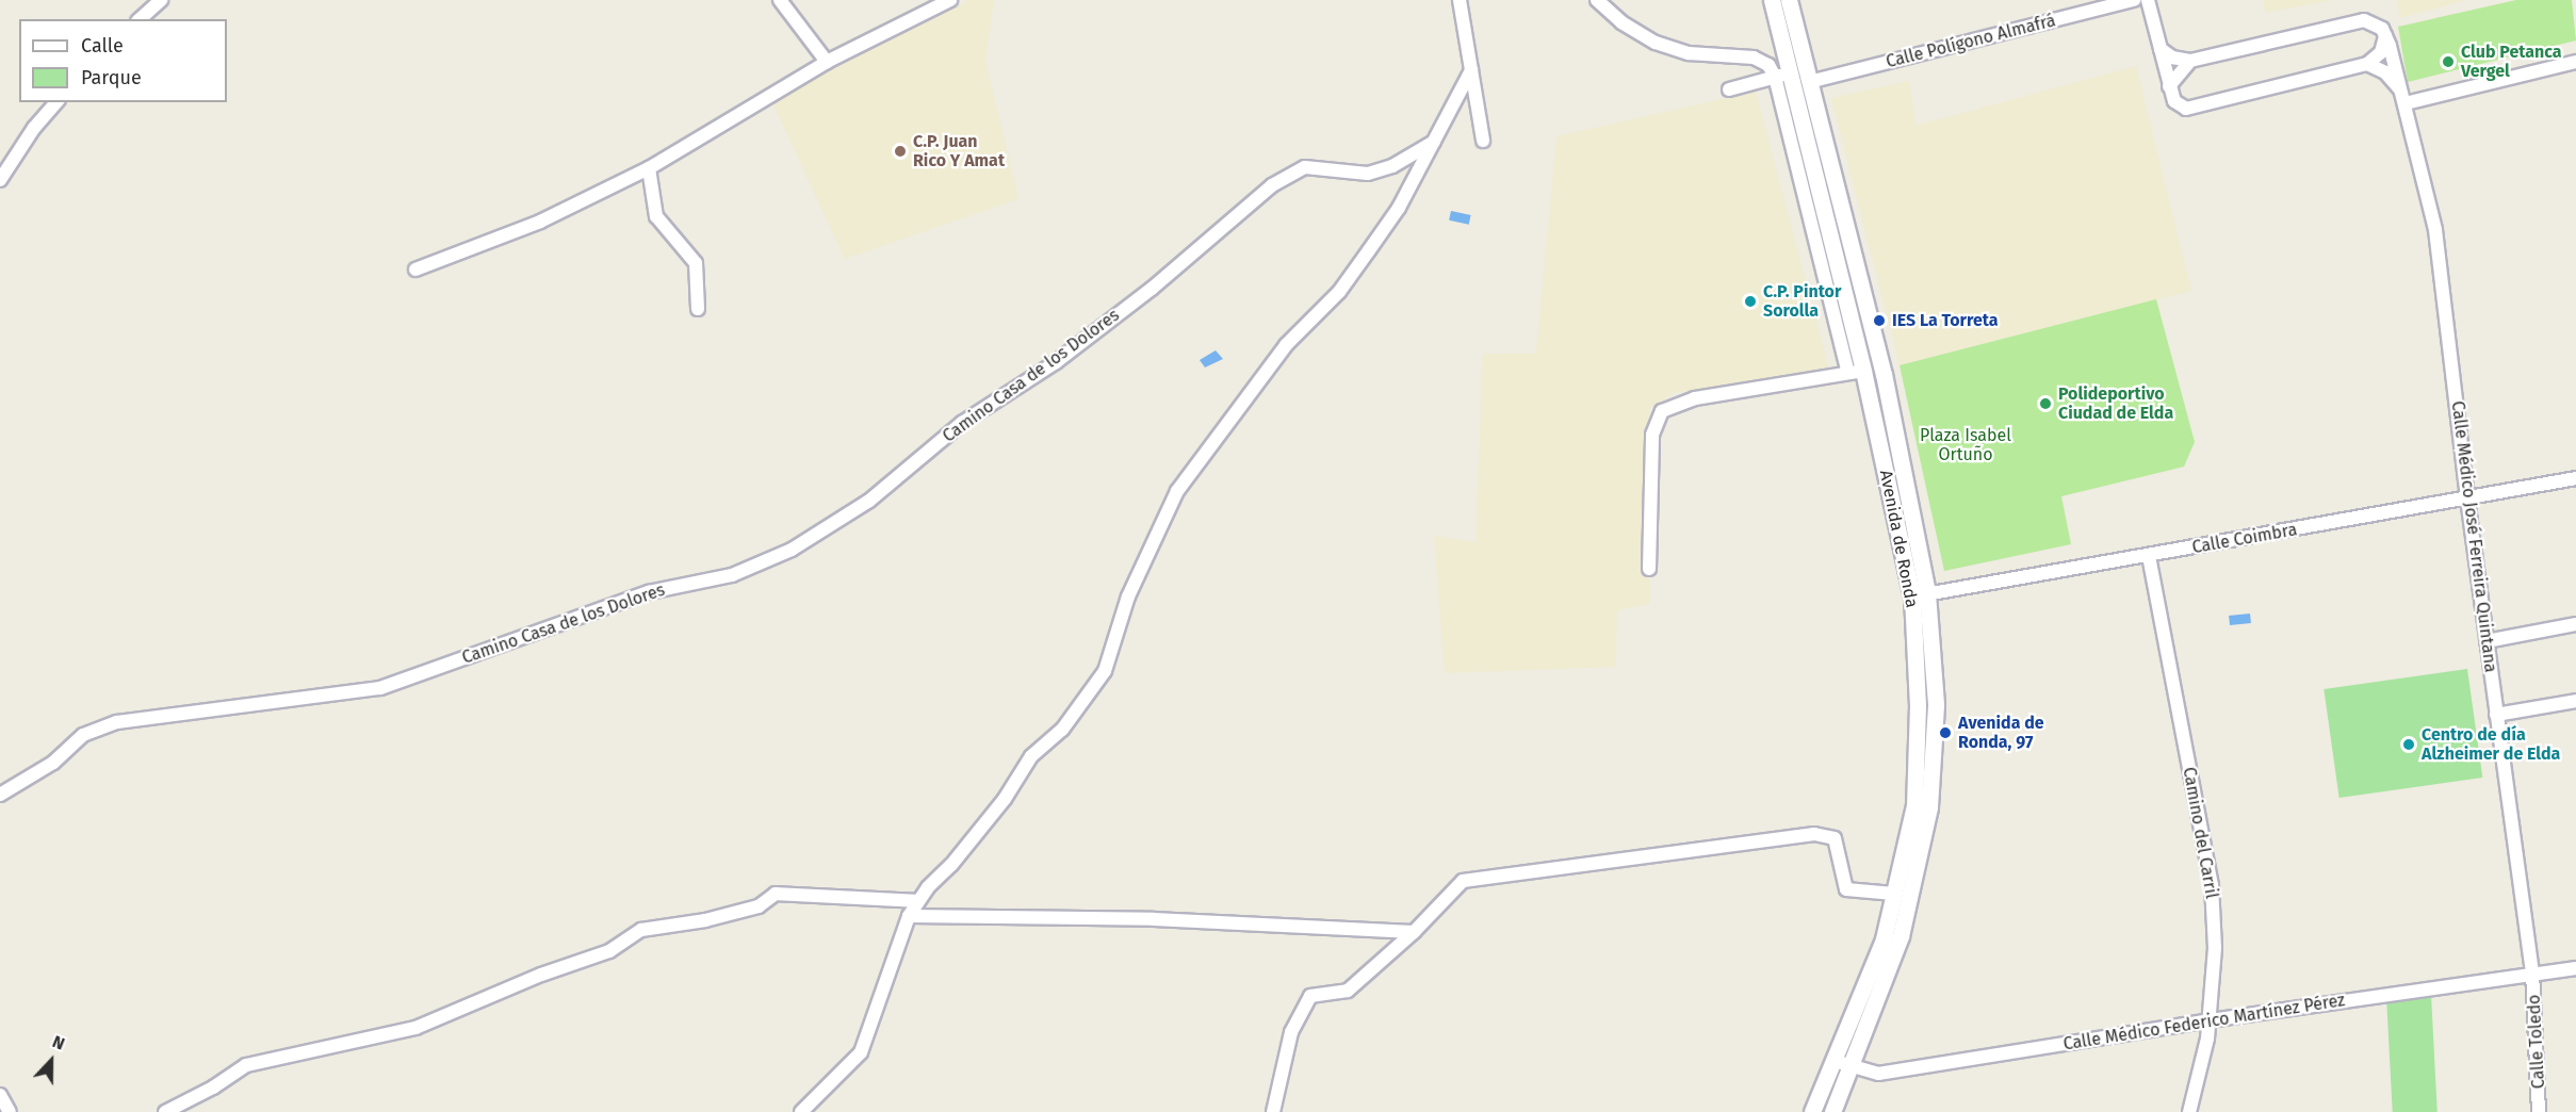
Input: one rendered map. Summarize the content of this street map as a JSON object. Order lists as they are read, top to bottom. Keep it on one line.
{"streets":{"street":["Calle Polígono Almafrá","Camino Casa de los Dolores","Calle Médico José Ferreira Quintana","Avenida de Ronda","Calle Coimbra","Camino del Carril","Calle Médico Federico Martínez Pérez","Calle Toledo"]},"crossings":[["Calle Polígono Almafrá","Avenida de Ronda"],["Calle Médico José Ferreira Quintana","Calle Coimbra"],["Calle Médico José Ferreira Quintana","Calle Médico Federico Martínez Pérez"],["Calle Médico José Ferreira Quintana","Calle Toledo"],["Avenida de Ronda","Calle Coimbra"],["Avenida de Ronda","Calle Médico Federico Martínez Pérez"],["Calle Coimbra","Camino del Carril"],["Camino del Carril","Calle Médico Federico Martínez Pérez"],["Calle Médico Federico Martínez Pérez","Calle Toledo"]],"parks":["Plaza Isabel Ortuño"],"places":["Club Petanca Vergel","C.P. Juan Rico Y Amat","C.P. Pintor Sorolla","IES La Torreta","Polideportivo Ciudad de Elda","Avenida de Ronda, 97","Centro de día Alzheimer de Elda"],"legend":["Calle","Parque"],"north":"top"}
